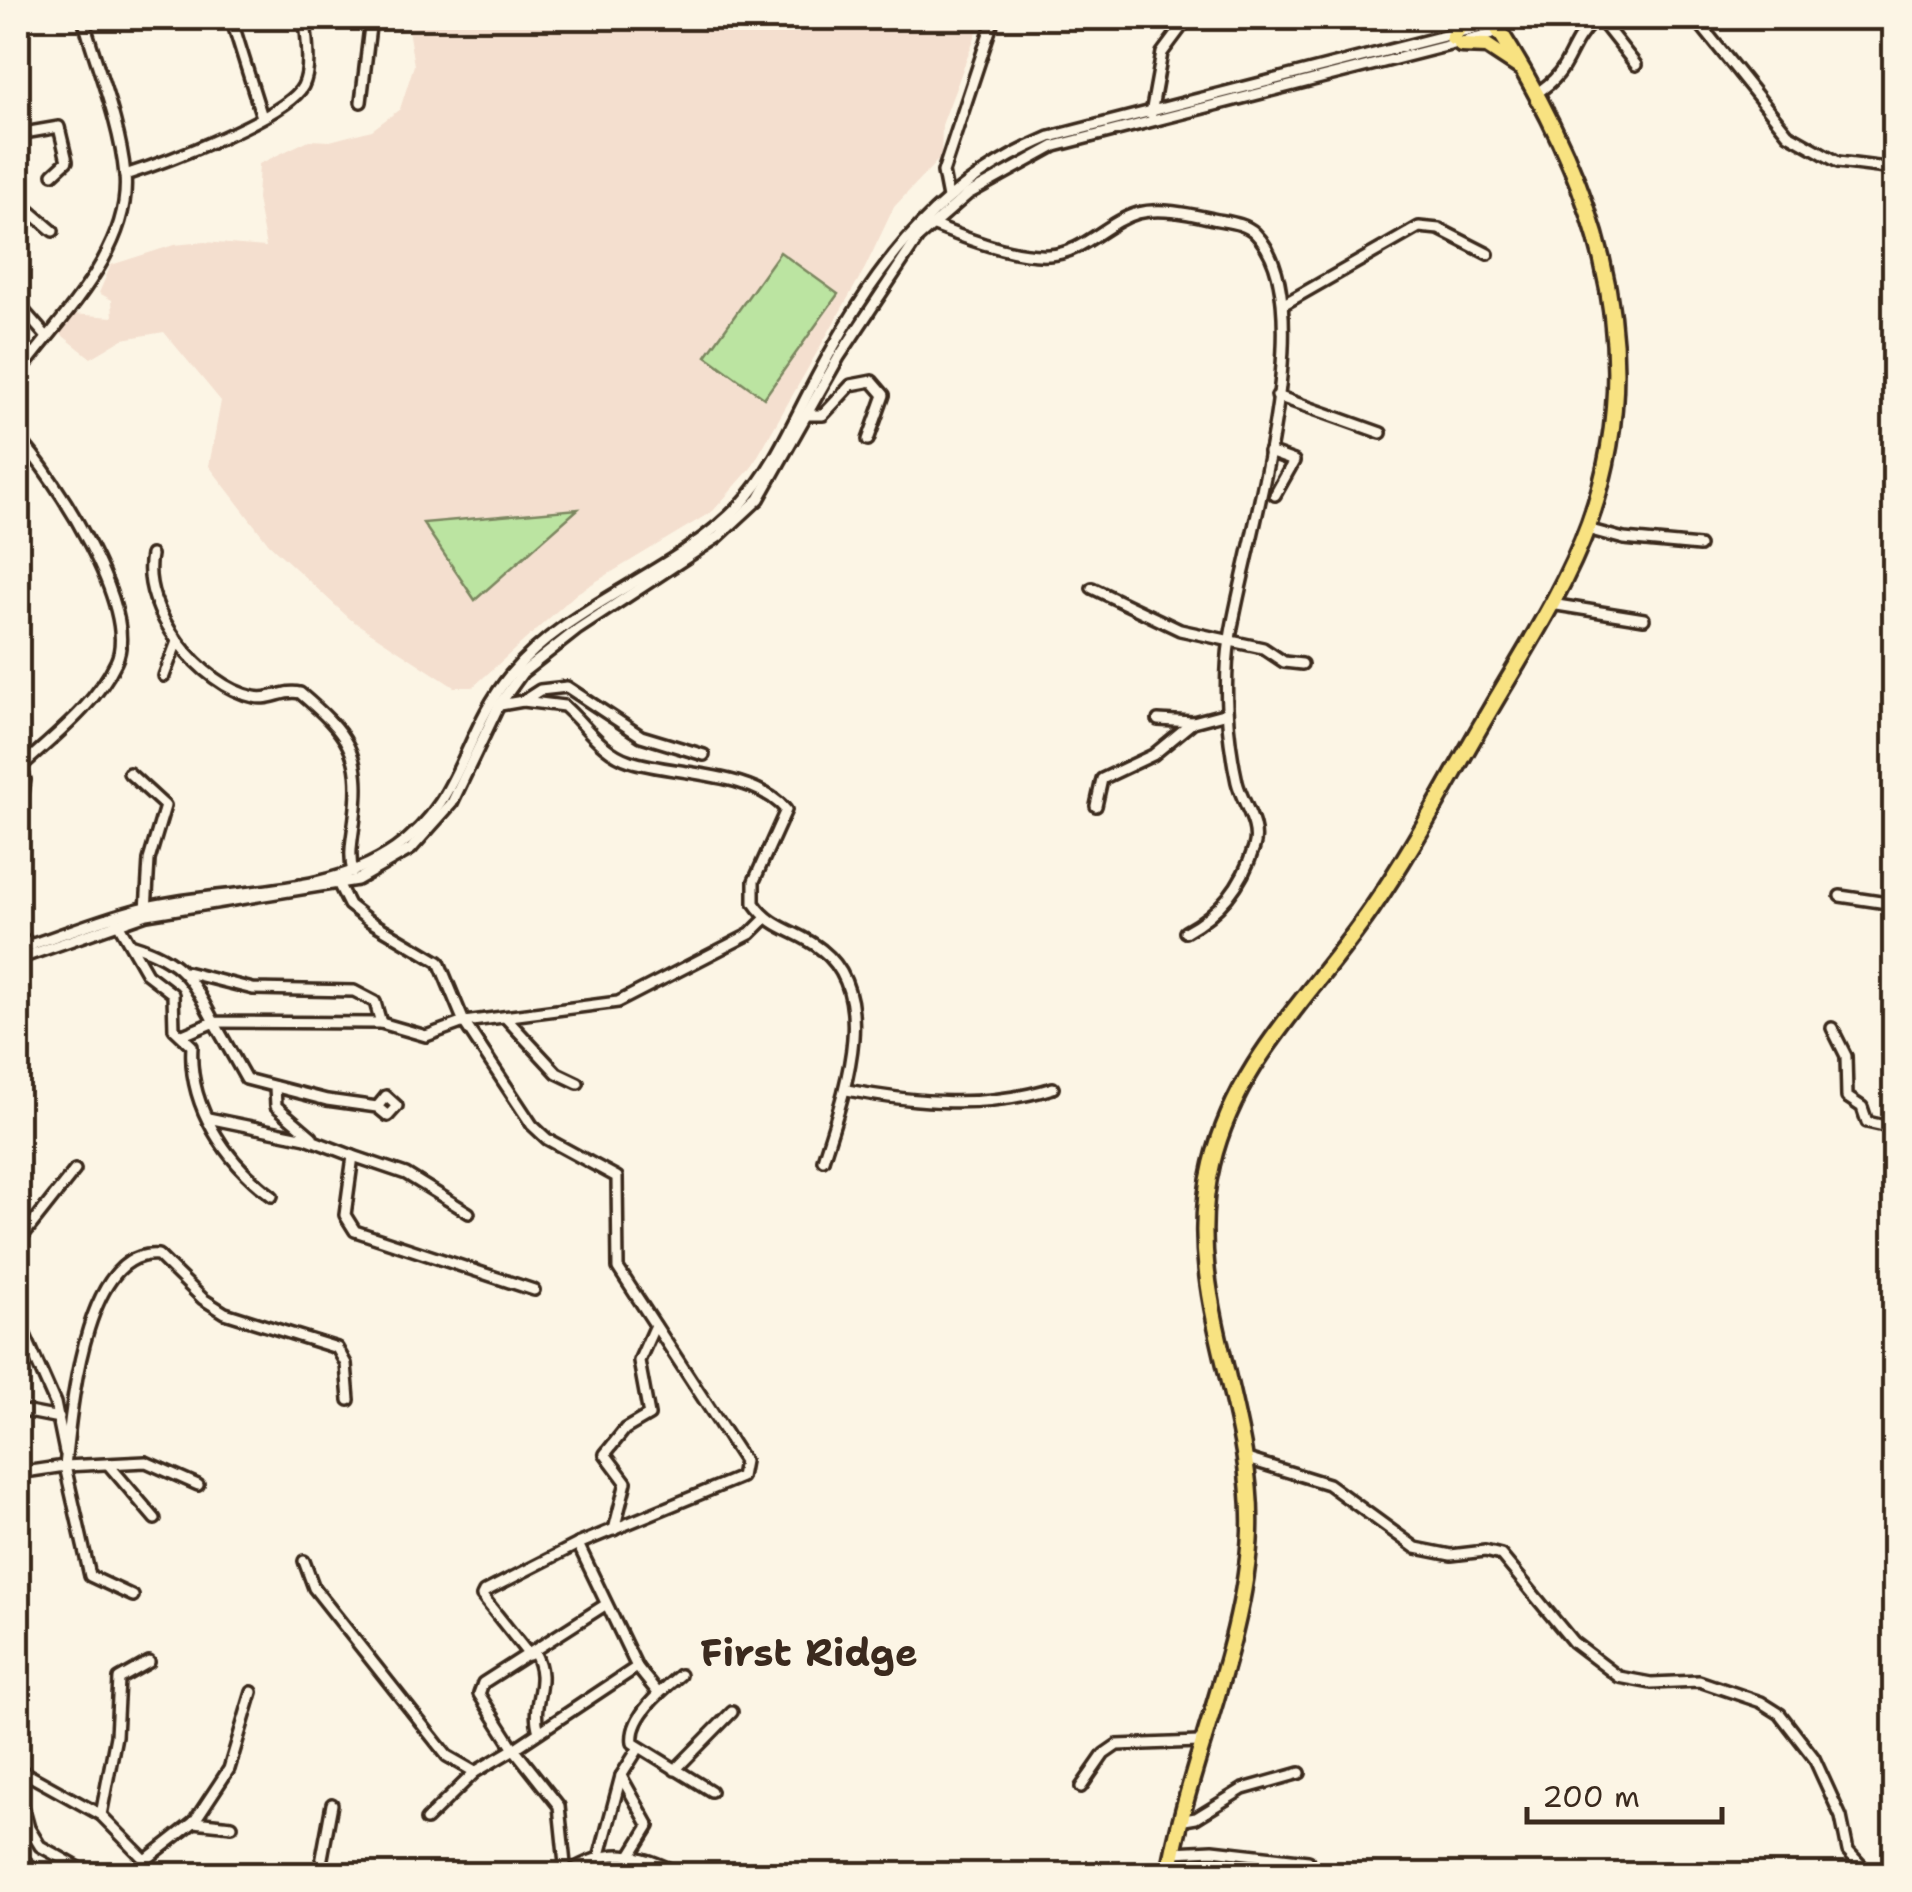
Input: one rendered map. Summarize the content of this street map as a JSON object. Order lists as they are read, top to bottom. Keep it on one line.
{"districts":["First Ridge"],"scale_bar":"200 m"}
